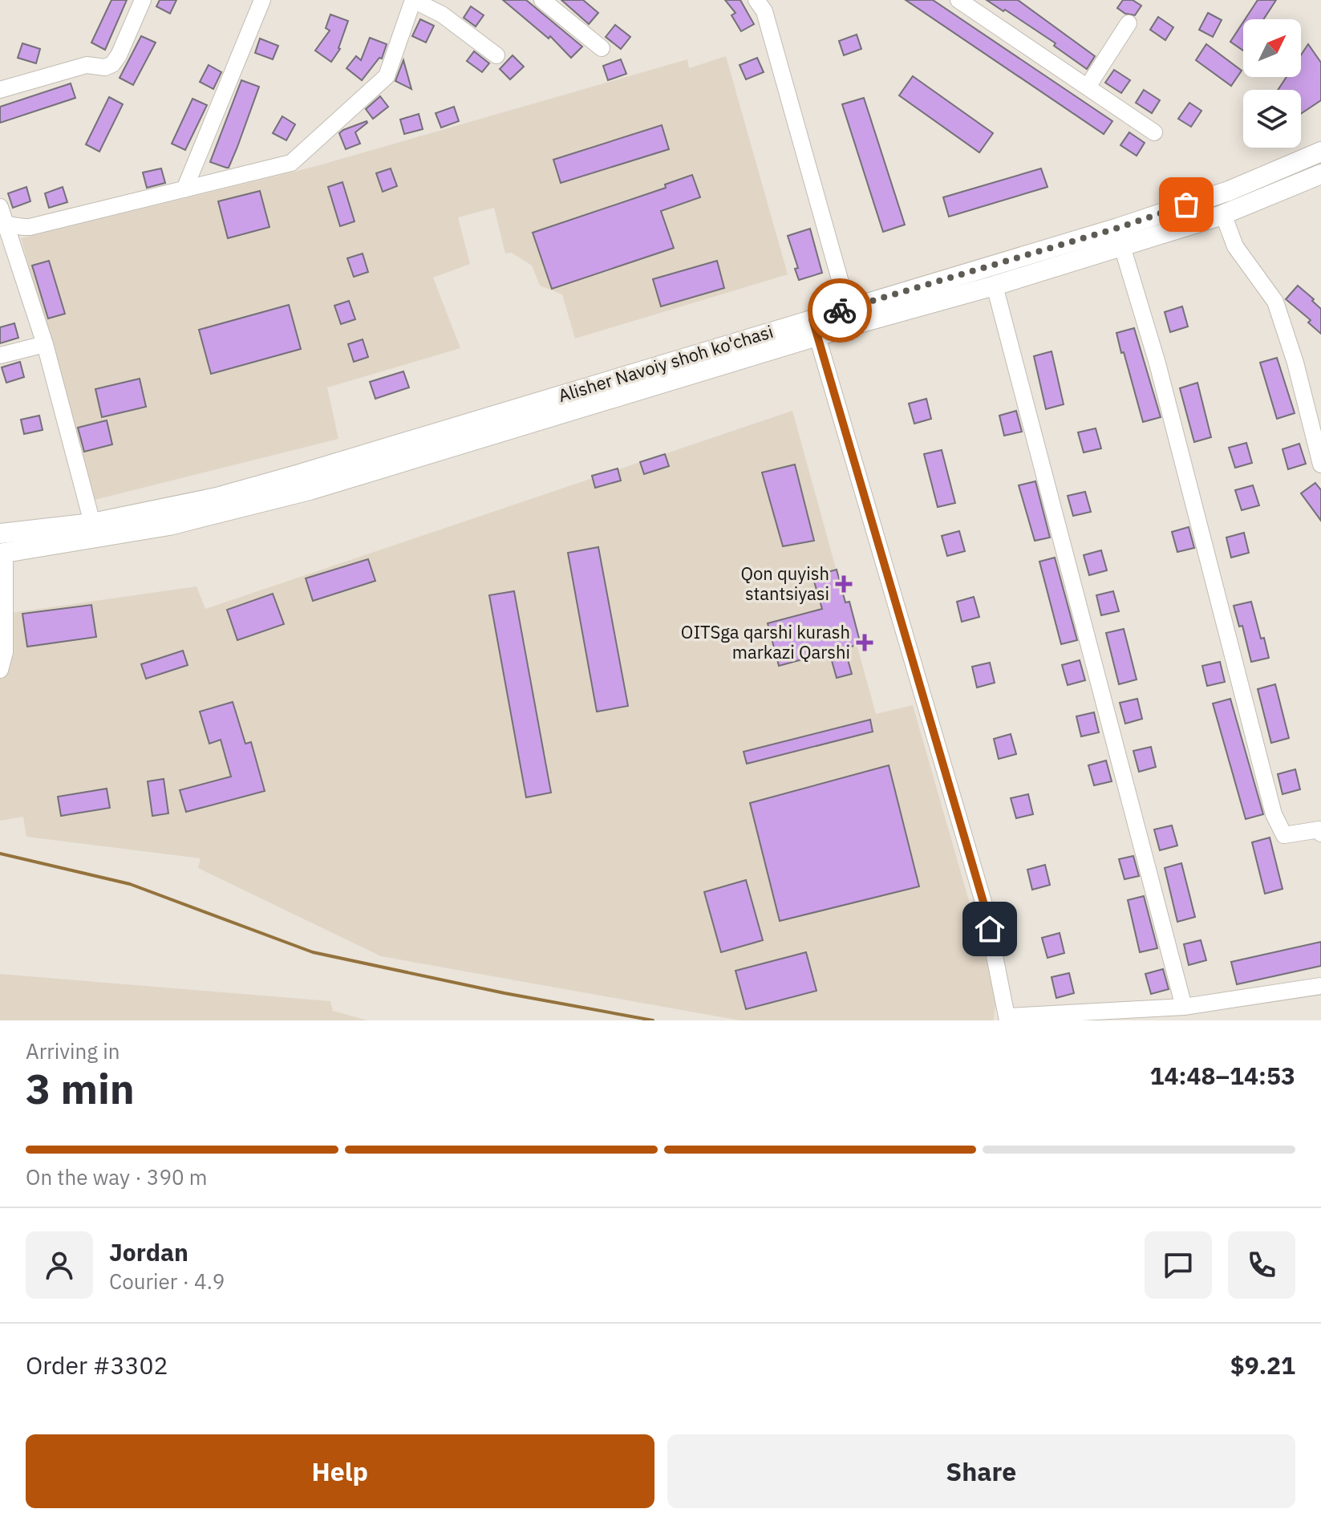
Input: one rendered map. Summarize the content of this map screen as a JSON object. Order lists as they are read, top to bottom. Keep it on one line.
{"streets":{"main road":["Alisher Navoiy shoh ko'chasi"]},"places":{"health":["Qon quyish stantsiyasi","OITSga qarshi kurash markazi Qarshi"]},"north":"top right","page":{"heading":["3 min","Arriving in","14:48–14:53"],"panel":["Jordan","Courier · 4.9","Order #3302","$9.21"],"bar":"On the way · 390 m","buttons":["Help","Share"]}}
